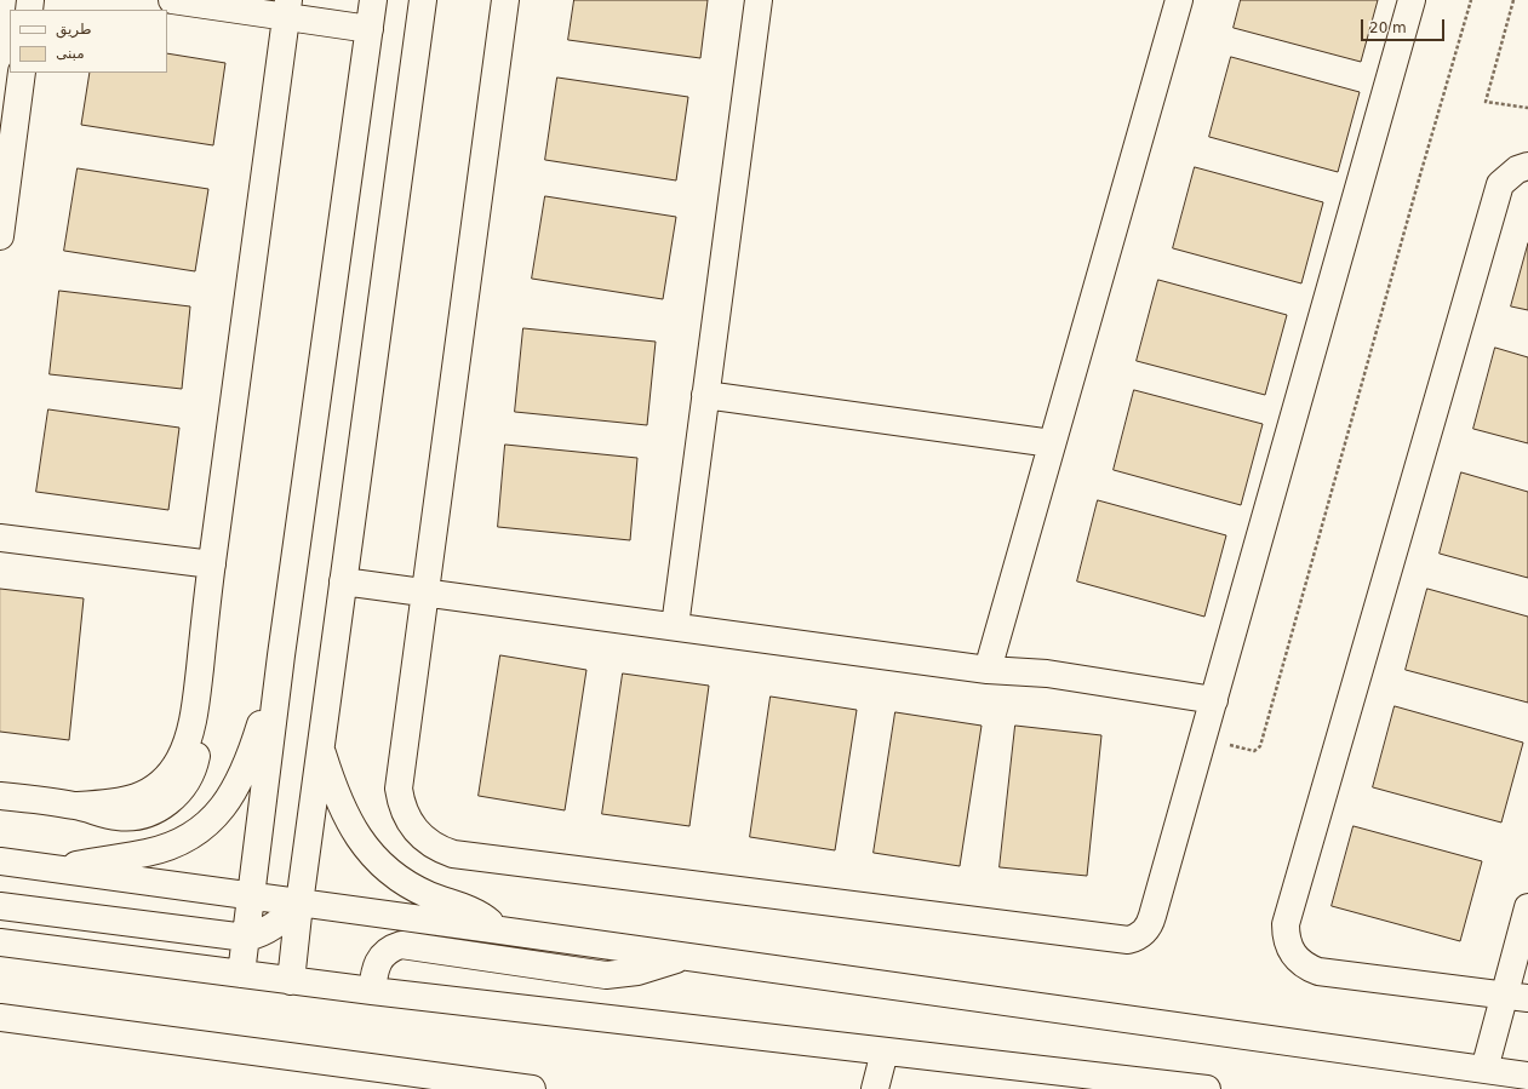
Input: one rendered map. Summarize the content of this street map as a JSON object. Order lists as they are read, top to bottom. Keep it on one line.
{"legend":["طريق","مبنى"],"scale_bar":"20 m"}
